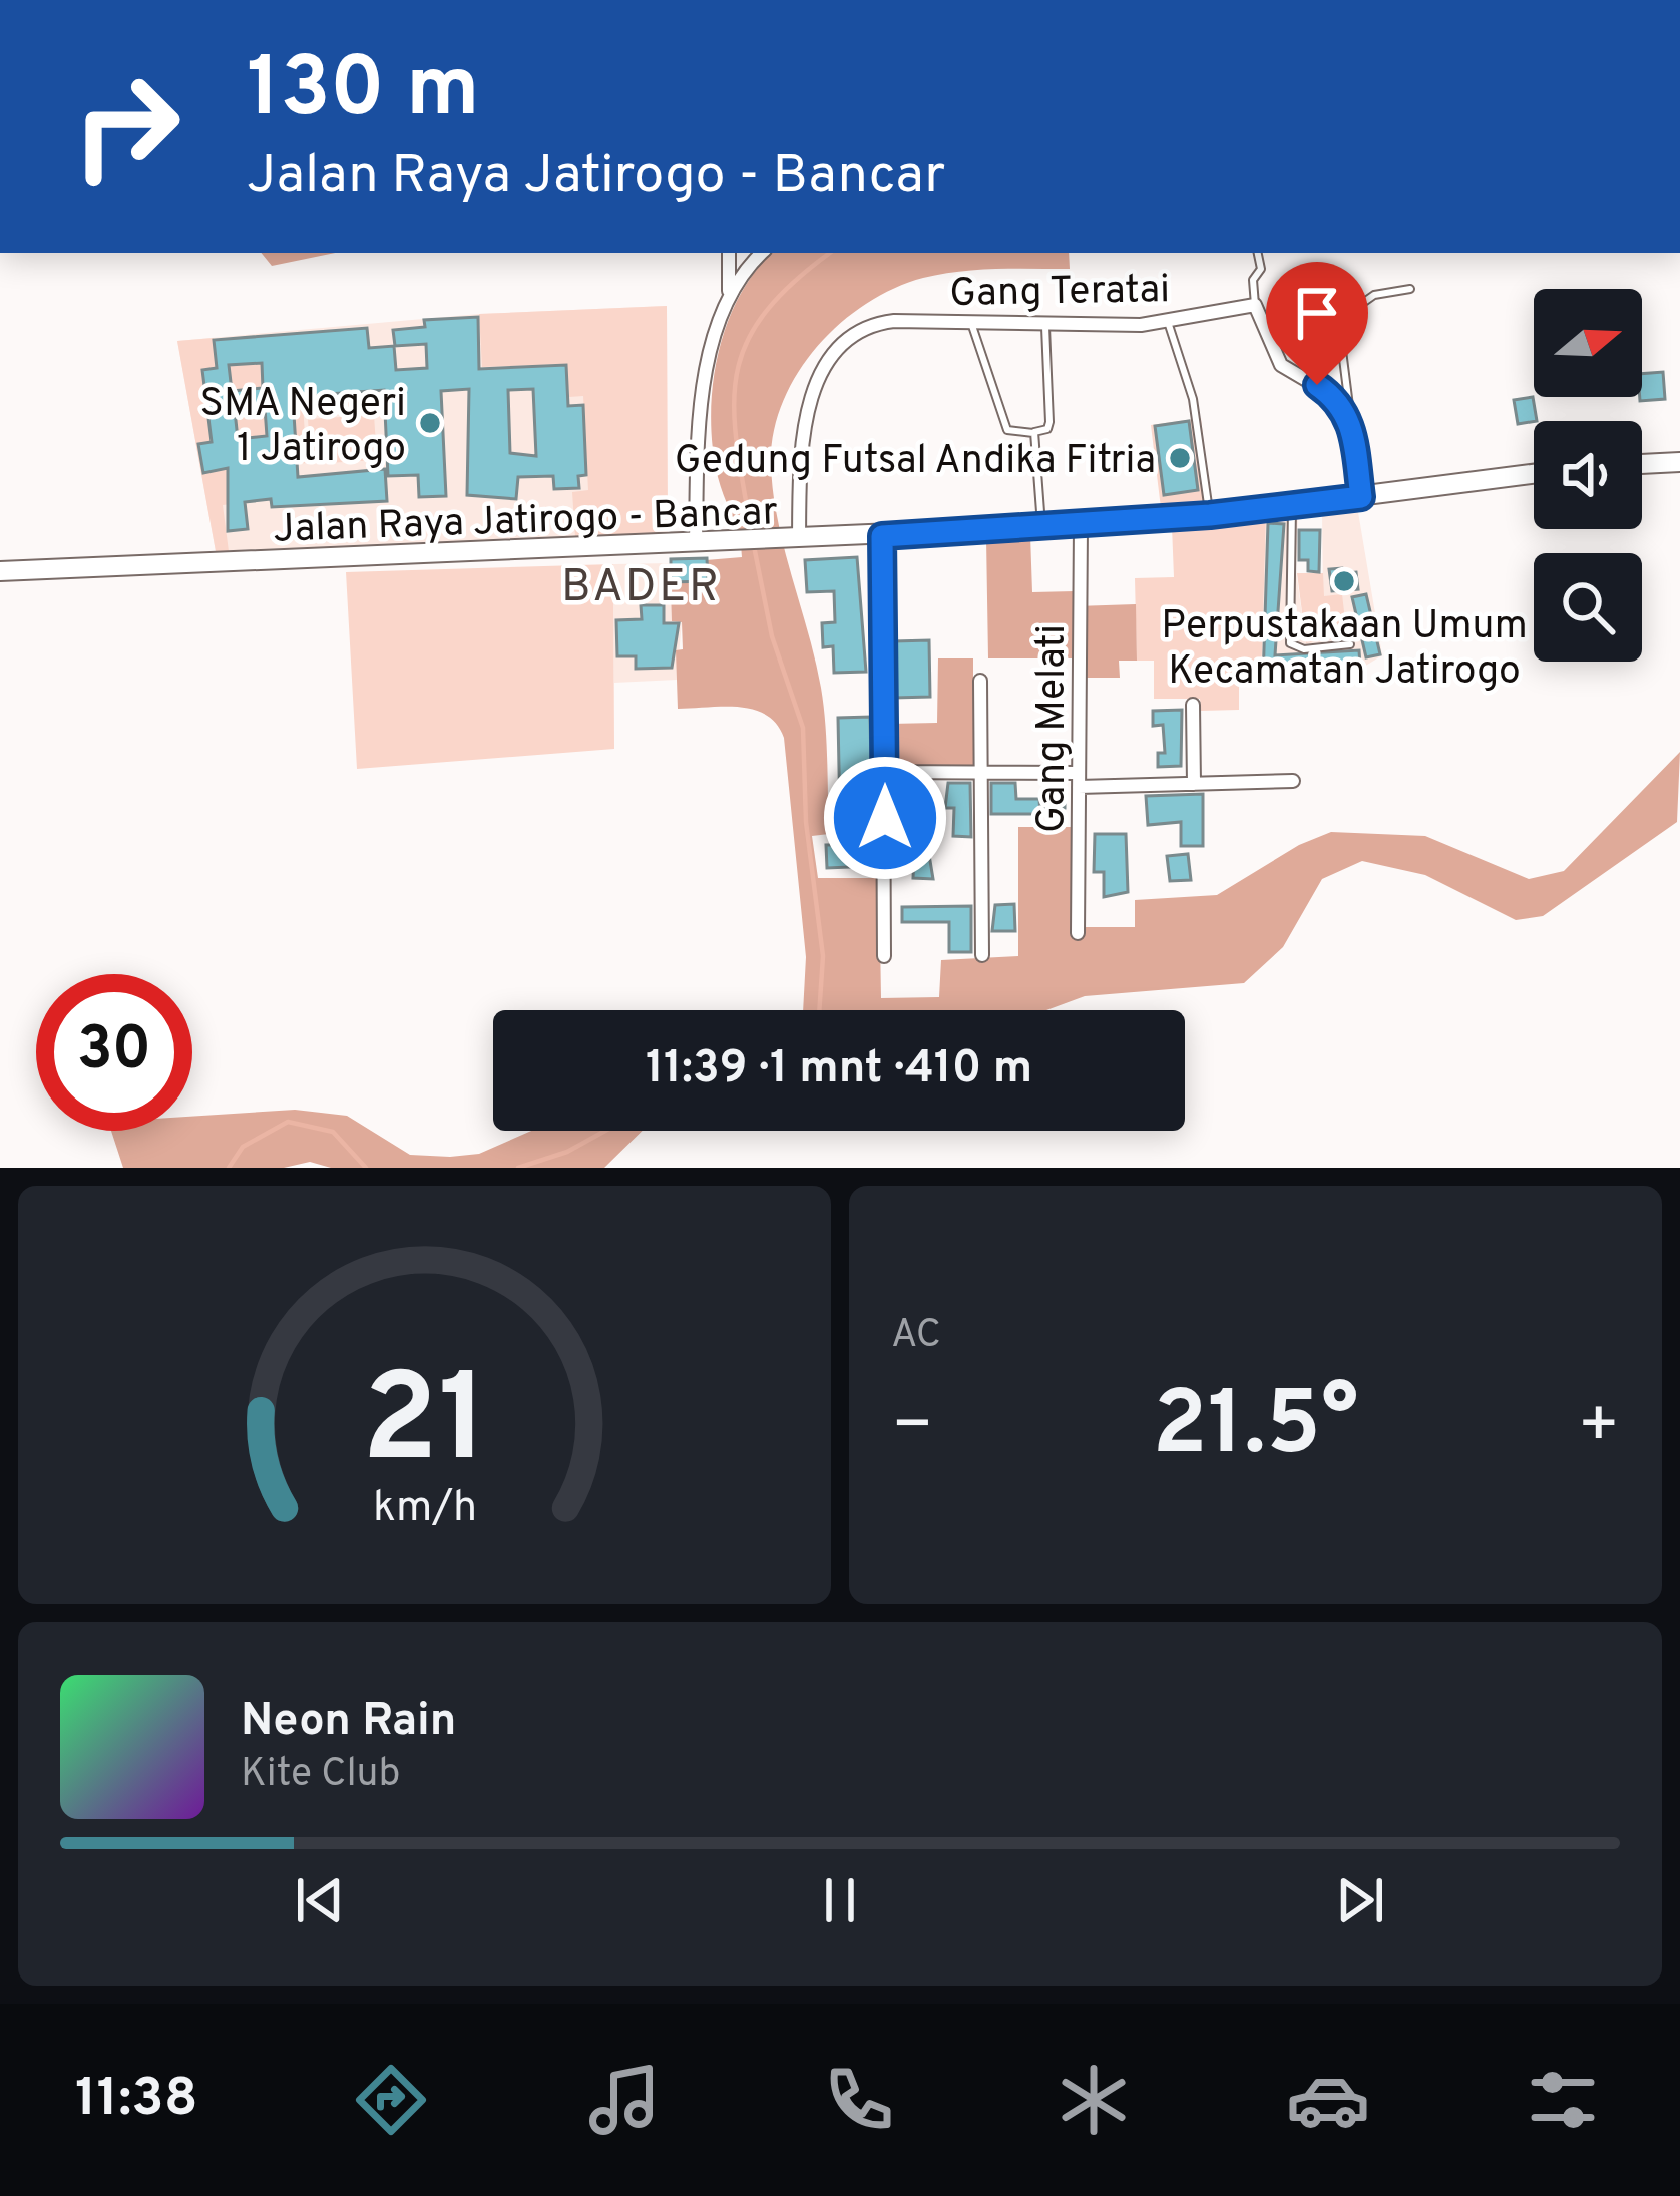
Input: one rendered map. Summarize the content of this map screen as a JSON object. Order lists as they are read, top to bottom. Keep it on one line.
{"streets":{"main road":["Jalan Raya Jatirogo - Bancar"],"street":["Gang Teratai","Gang Melati"]},"crossings":[["Gang Teratai","Jalan Raya Jatirogo - Bancar"],["Jalan Raya Jatirogo - Bancar","Gang Melati"]],"districts":["BADER"],"places":["SMA Negeri 1 Jatirogo","Gedung Futsal Andika Fitria","Perpustakaan Umum Kecamatan Jatirogo"],"north":"right","page":{"turn":["130 m","Jalan Raya Jatirogo - Bancar"],"limit":"30","trip":"11:39 · 1 mnt · 410 m","tile":"AC","heat":["−","21.5°","+"],"song":["Neon Rain","Kite Club"],"tabs":"11:38","gauge":["21","km/h"]}}
